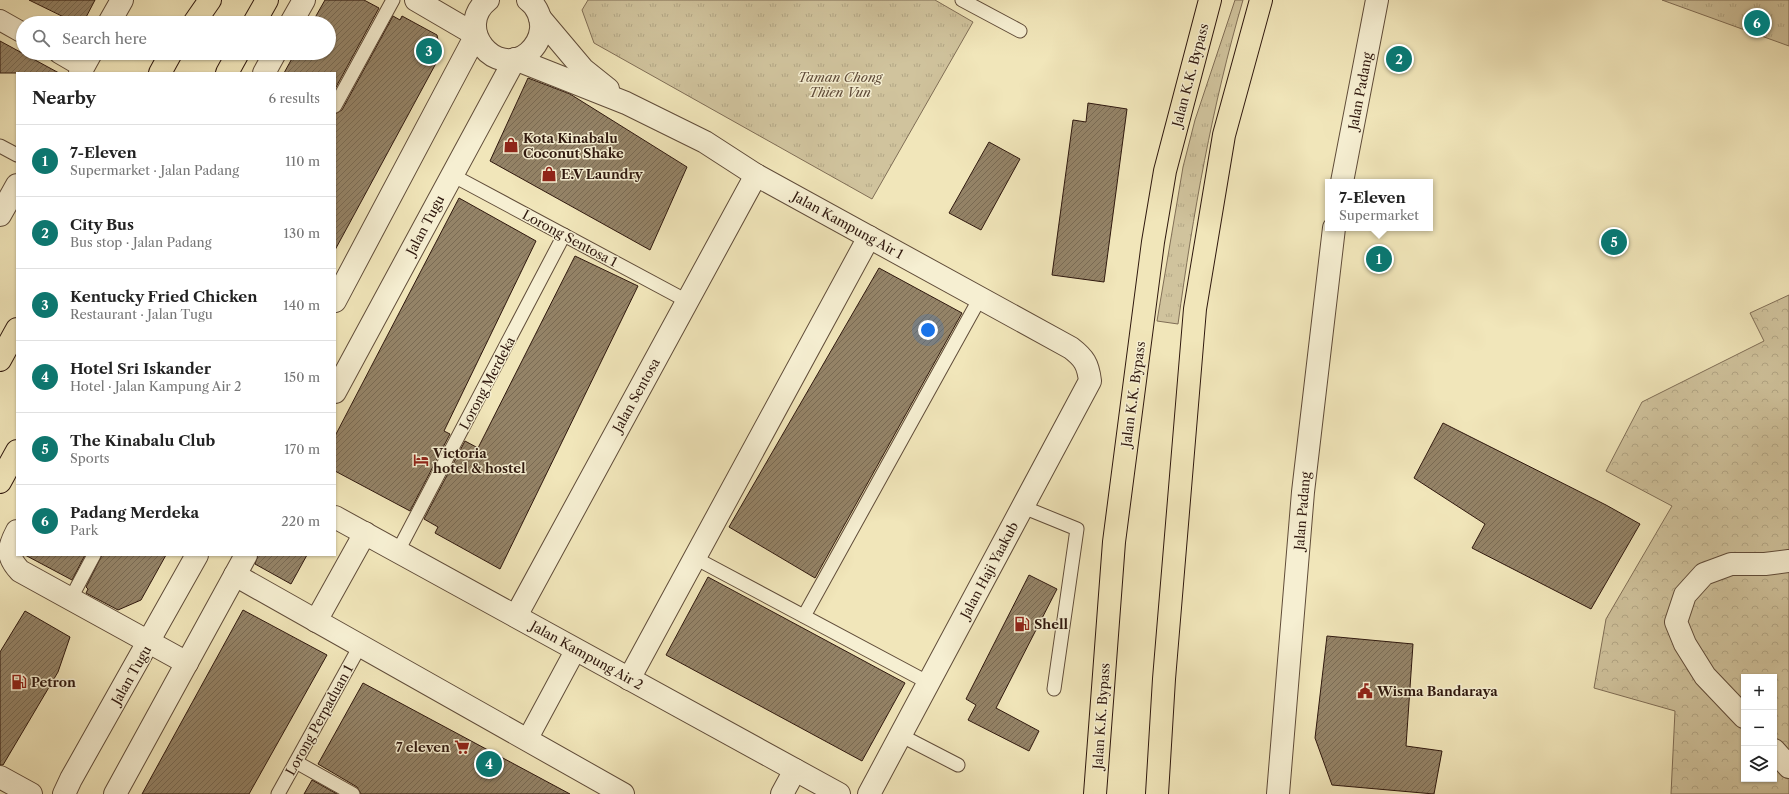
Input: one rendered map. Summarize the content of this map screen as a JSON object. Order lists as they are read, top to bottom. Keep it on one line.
{"streets":{"main road":["Jalan K.K. Bypass"],"street":["Jalan Padang","Jalan Tugu","Jalan Kampung Air 1","Jalan Sentosa","Jalan Haji Yaakub","Jalan Kampung Air 2"],"lane":["Lorong Sentosa 1","Lorong Merdeka","Lorong Perpaduan 1"]},"crossings":[["Jalan Tugu","Jalan Kampung Air 1"],["Jalan Tugu","Lorong Sentosa 1"],["Jalan Kampung Air 1","Jalan Sentosa"],["Jalan Kampung Air 1","Jalan Haji Yaakub"],["Lorong Sentosa 1","Lorong Merdeka"],["Lorong Sentosa 1","Jalan Sentosa"],["Lorong Merdeka","Jalan Kampung Air 2"],["Jalan Sentosa","Jalan Kampung Air 2"]],"parks":["Taman Chong Thien Vun"],"places":{"shop":["Kota Kinabalu Coconut Shake","E.V Laundry"],"hotel":["Victoria hotel & hostel"],"fuel station":["Shell","Petron"],"public building":["Wisma Bandaraya"],"supermarket":["7 eleven"]},"page":{"pins":["6","3","2","5","1","4"],"search":"Search here","heading":["Nearby","6 results"],"list":[{"mark":"1","name":"7-Eleven","note":"Supermarket · Jalan Padang","value":"110 m"},{"mark":"2","name":"City Bus","note":"Bus stop · Jalan Padang","value":"130 m"},{"mark":"3","name":"Kentucky Fried Chicken","note":"Restaurant · Jalan Tugu","value":"140 m"},{"mark":"4","name":"Hotel Sri Iskander","note":"Hotel · Jalan Kampung Air 2","value":"150 m"},{"mark":"5","name":"The Kinabalu Club","note":"Sports","value":"170 m"},{"mark":"6","name":"Padang Merdeka","note":"Park","value":"220 m"}],"popup":["7-Eleven","Supermarket"],"map_buttons":["+","−"]}}
